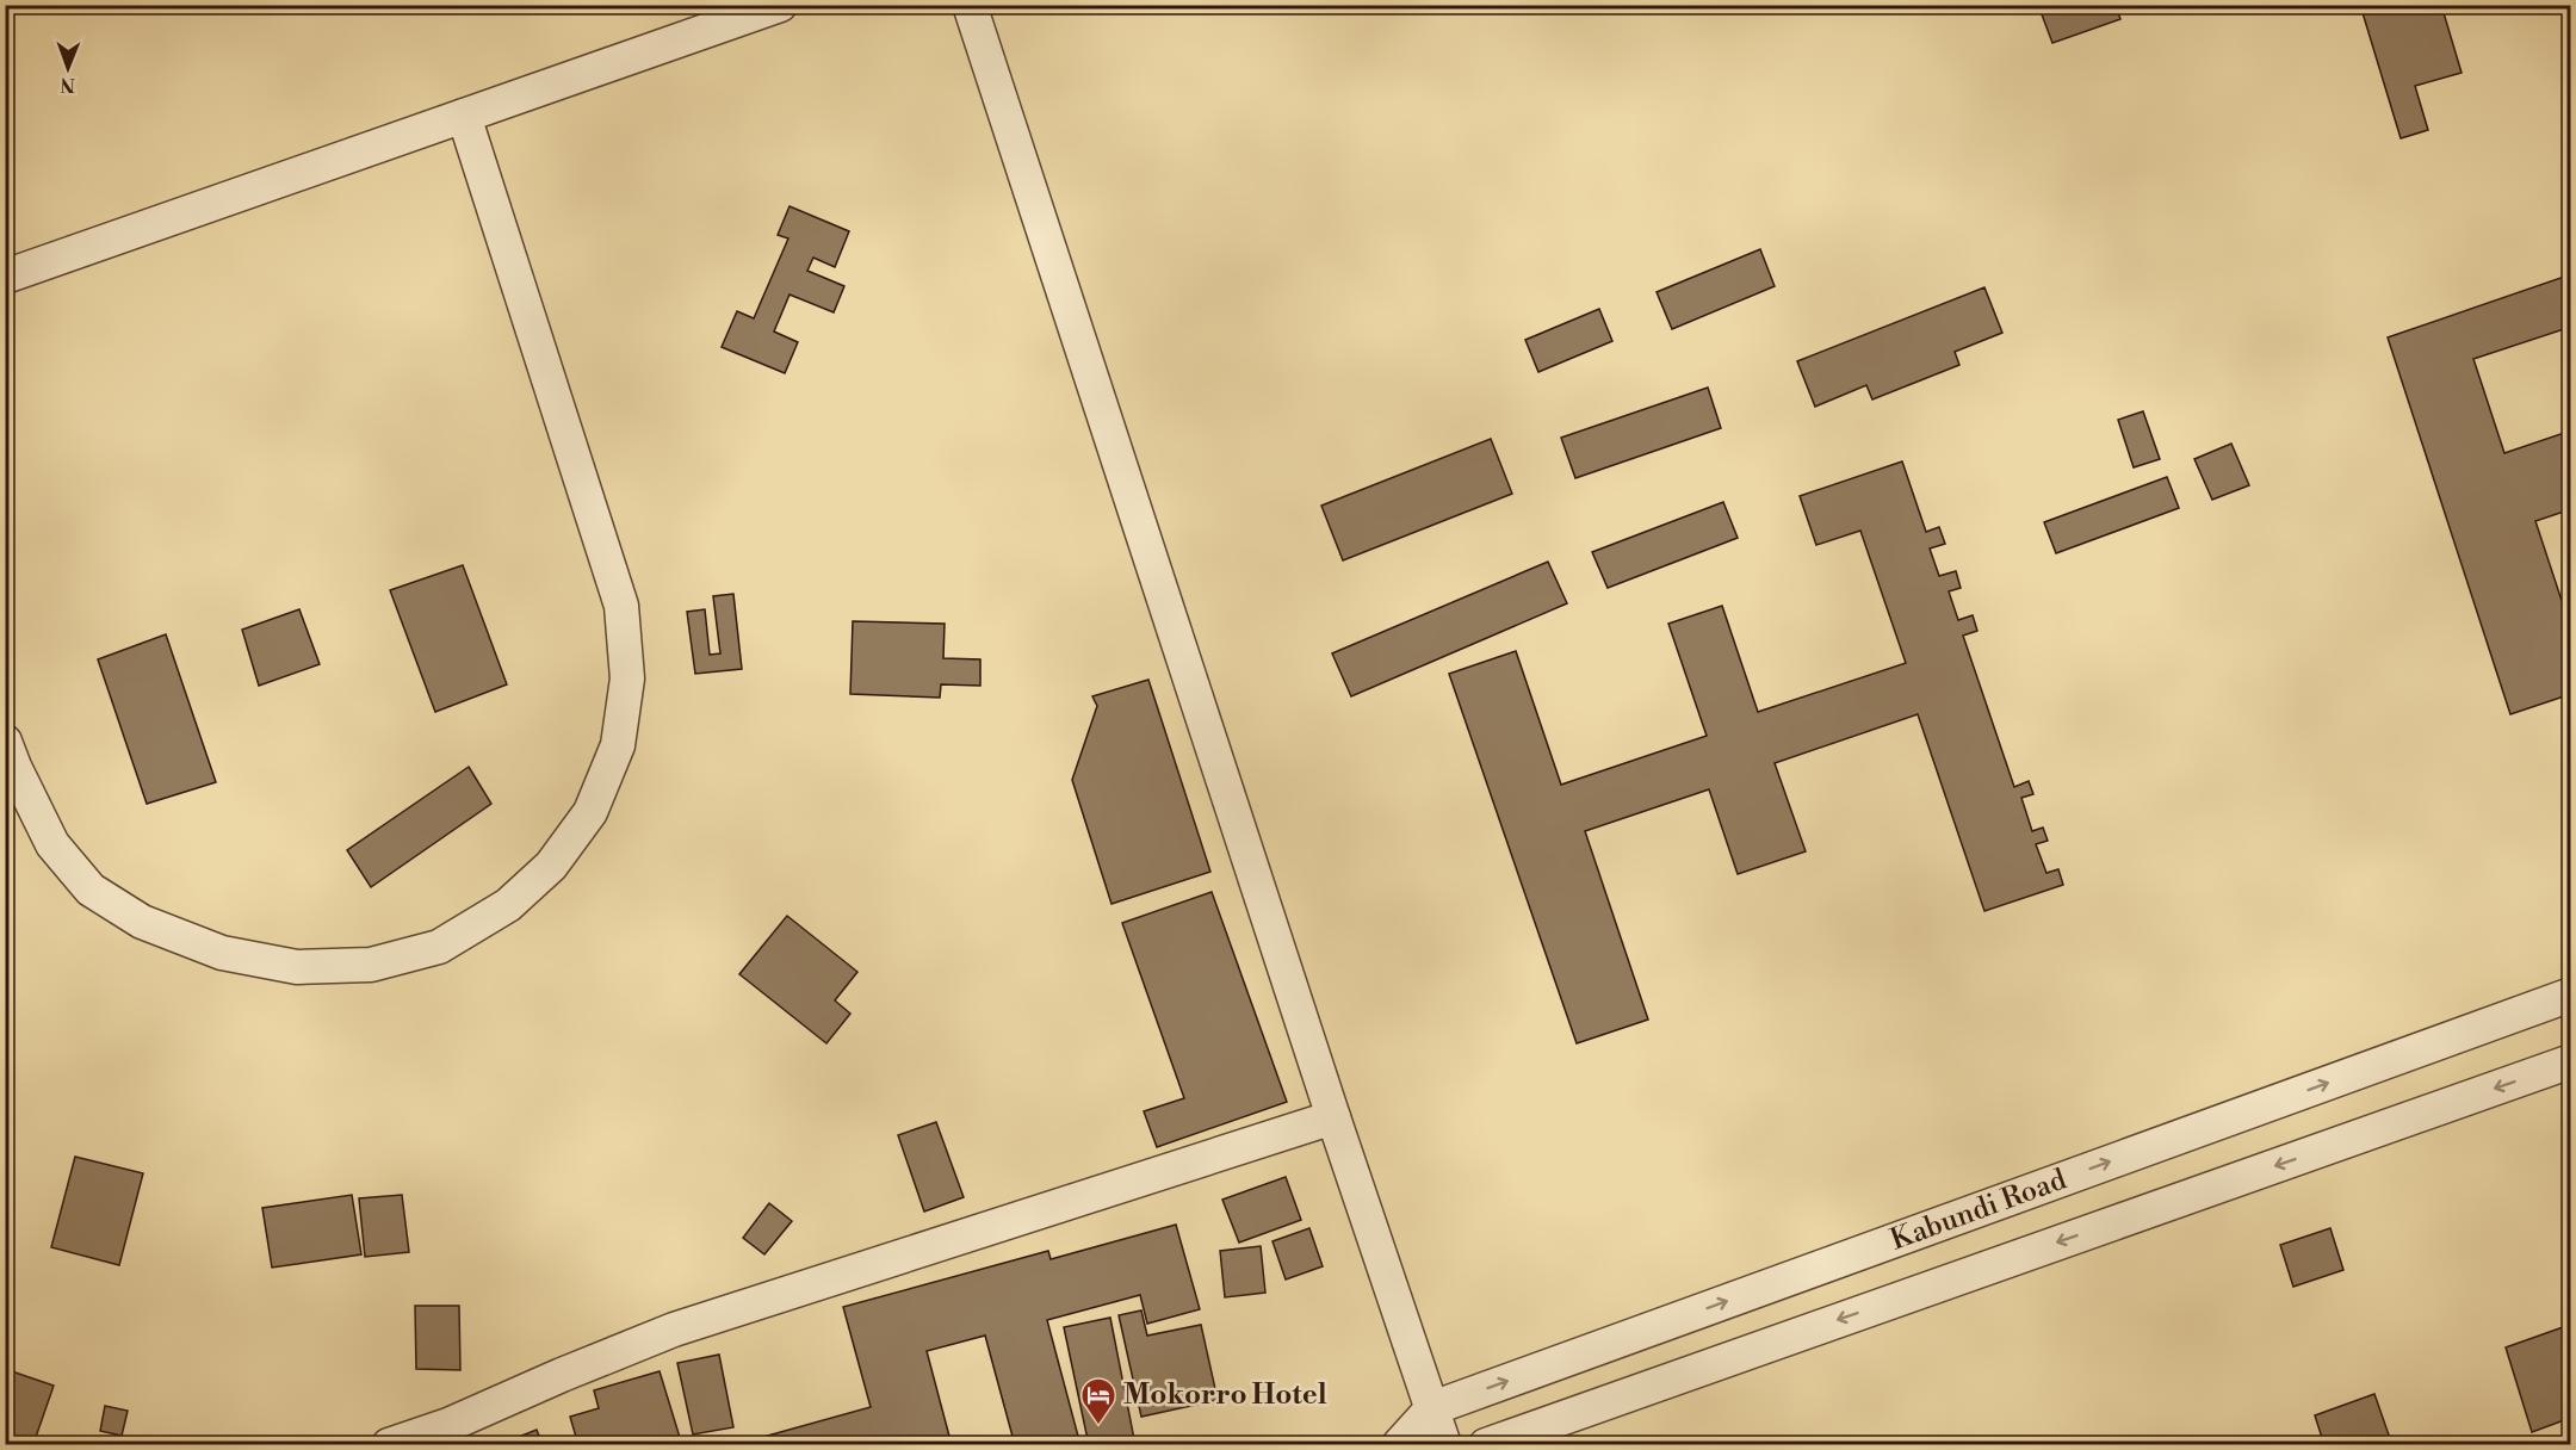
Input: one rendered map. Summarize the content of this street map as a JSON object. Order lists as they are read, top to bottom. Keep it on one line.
{"streets":{"street":["Kabundi Road"]},"places":{"hotel":["Mokorro Hotel"]},"north":"bottom"}
